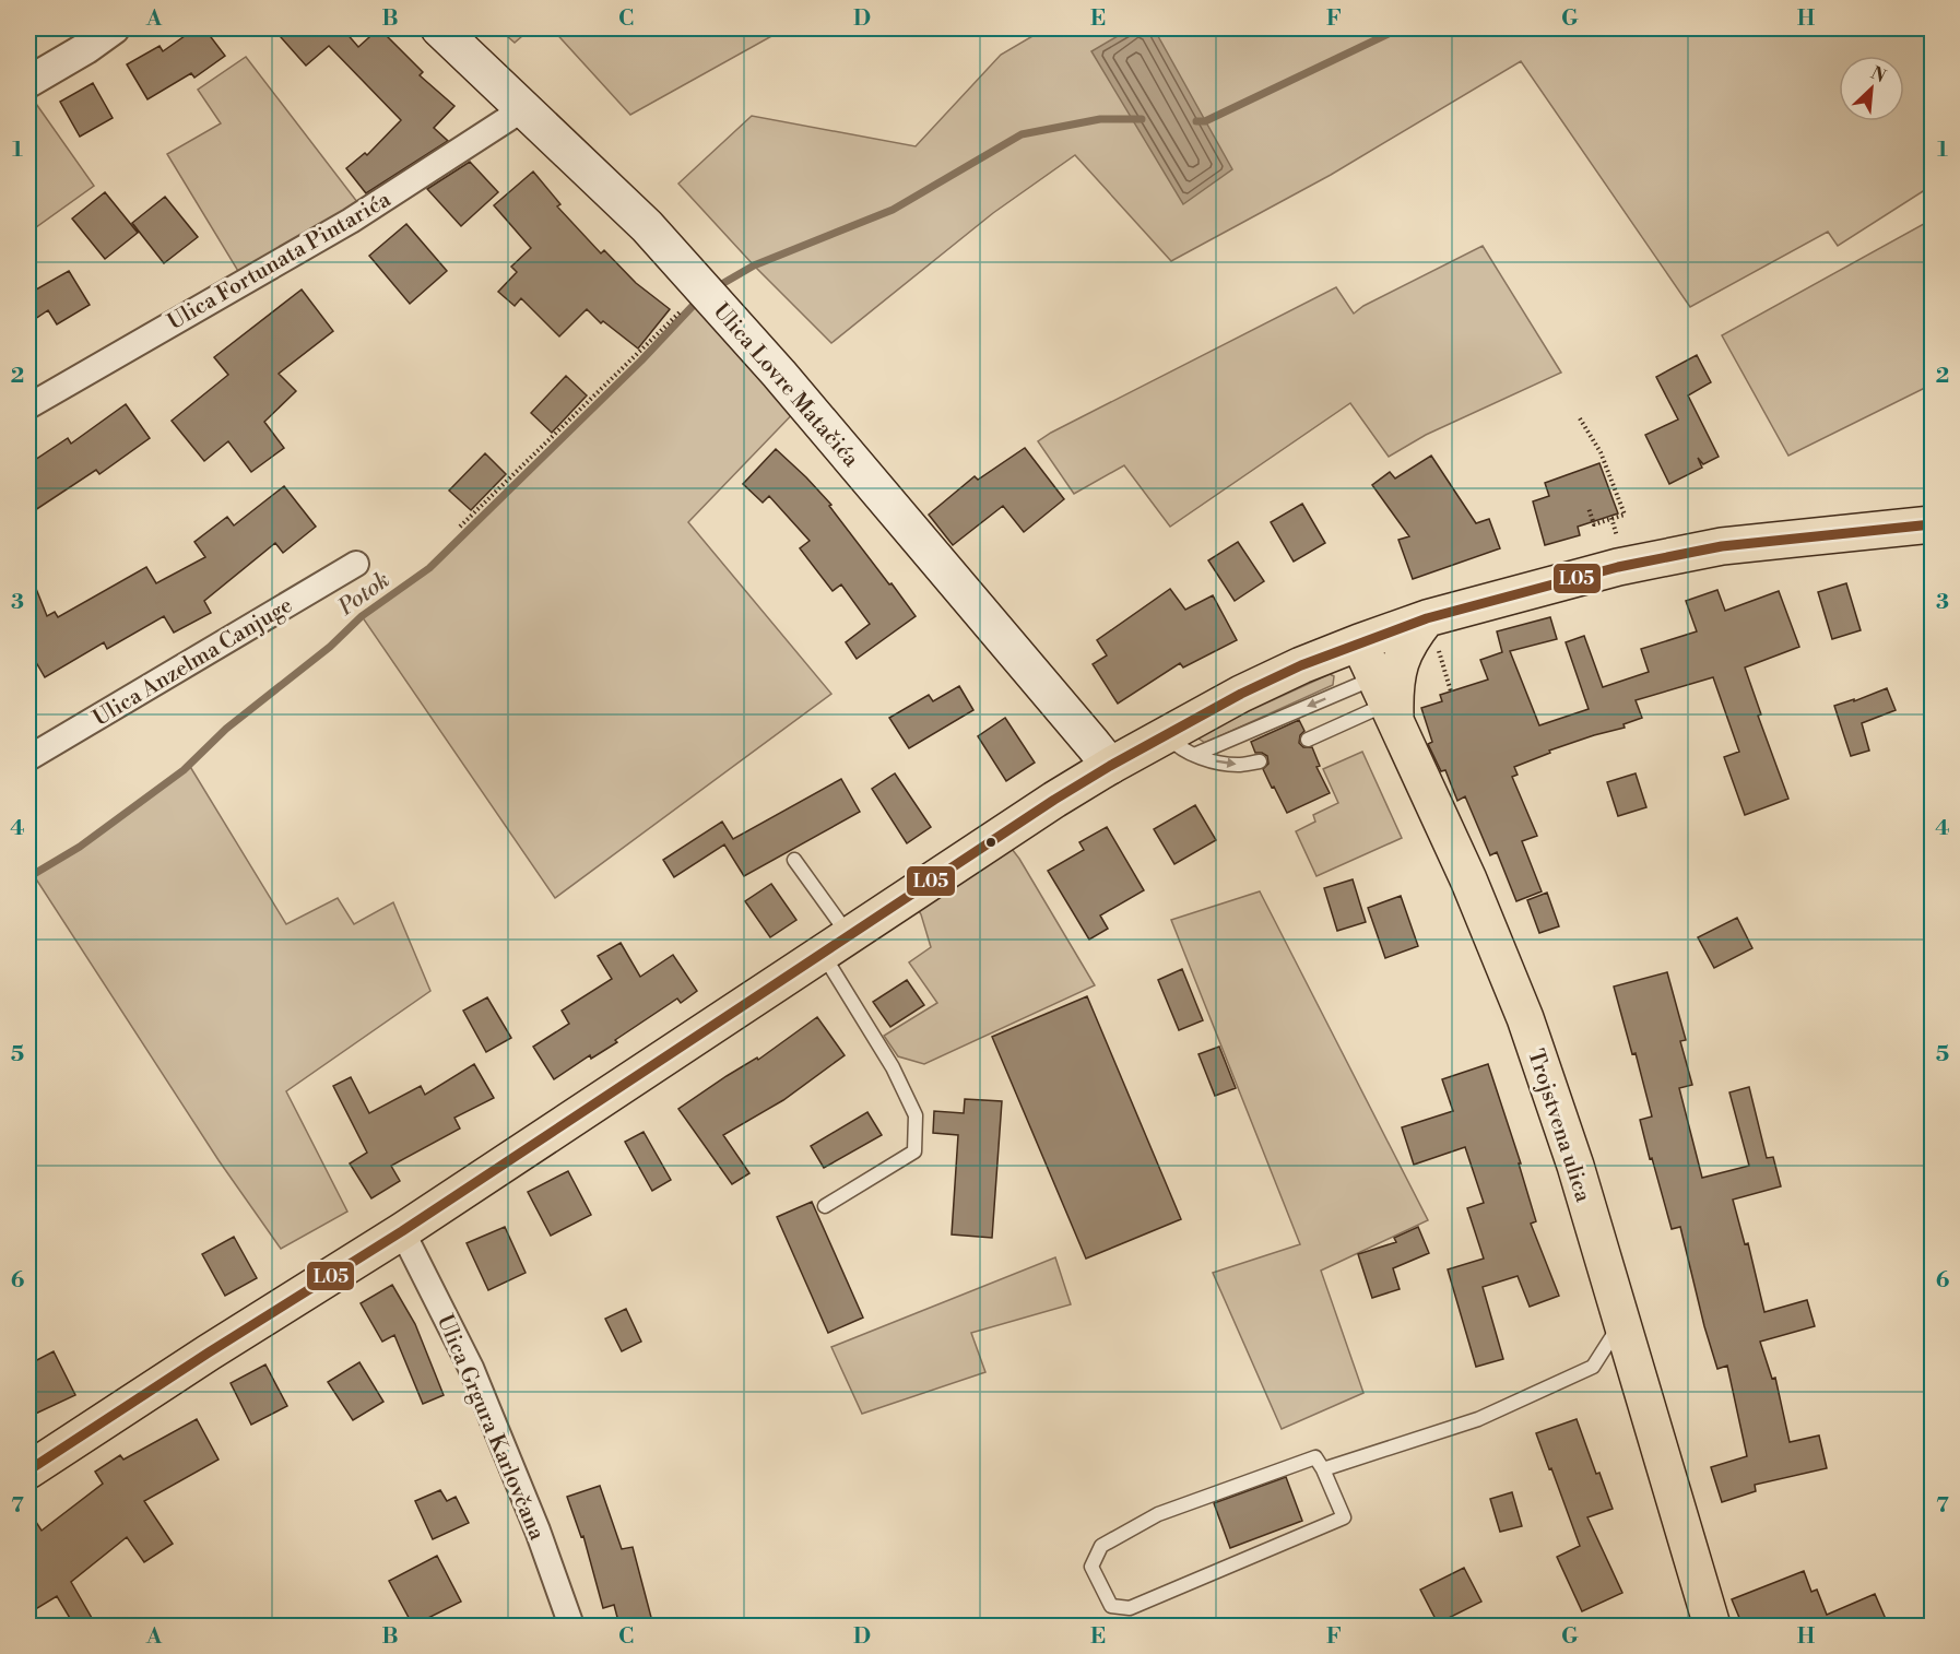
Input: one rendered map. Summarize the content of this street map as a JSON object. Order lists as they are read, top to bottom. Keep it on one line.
{"streets":{"main road":["Ulica Lovre Matačića","Trojstvena ulica"],"street":["Ulica Fortunata Pintarića","Ulica Anzelma Canjuge","Ulica Grgura Karlovčana"]},"crossings":[["Ulica Fortunata Pintarića","Ulica Lovre Matačića"]],"water":["Potok"],"lines":["transit line L05"],"north":"top right","grid":{"columns":["A","B","C","D","E","F","G","H"],"rows":["1","2","3","4","5","6","7"]}}
